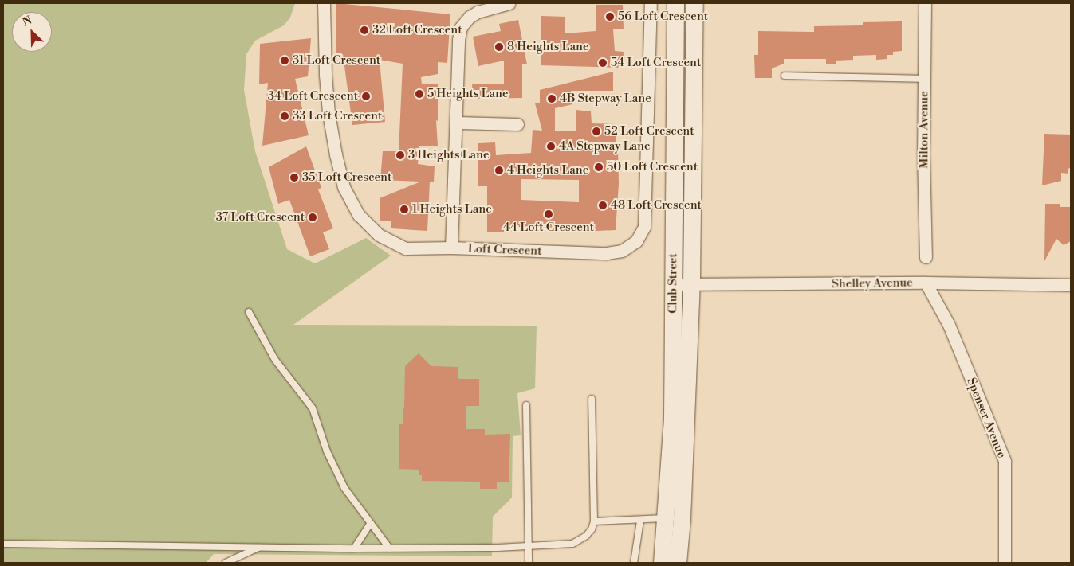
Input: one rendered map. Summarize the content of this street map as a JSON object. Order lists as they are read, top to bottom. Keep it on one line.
{"streets":{"main road":["Club Street"],"street":["Milton Avenue","Loft Crescent","Shelley Avenue","Spenser Avenue"]},"crossings":[["Club Street","Shelley Avenue"],["Shelley Avenue","Spenser Avenue"]],"places":["56 Loft Crescent","32 Loft Crescent","8 Heights Lane","31 Loft Crescent","54 Loft Crescent","5 Heights Lane","34 Loft Crescent","4B Stepway Lane","33 Loft Crescent","52 Loft Crescent","4A Stepway Lane","3 Heights Lane","50 Loft Crescent","4 Heights Lane","35 Loft Crescent","48 Loft Crescent","1 Heights Lane","44 Loft Crescent","37 Loft Crescent"],"north":"top left"}
